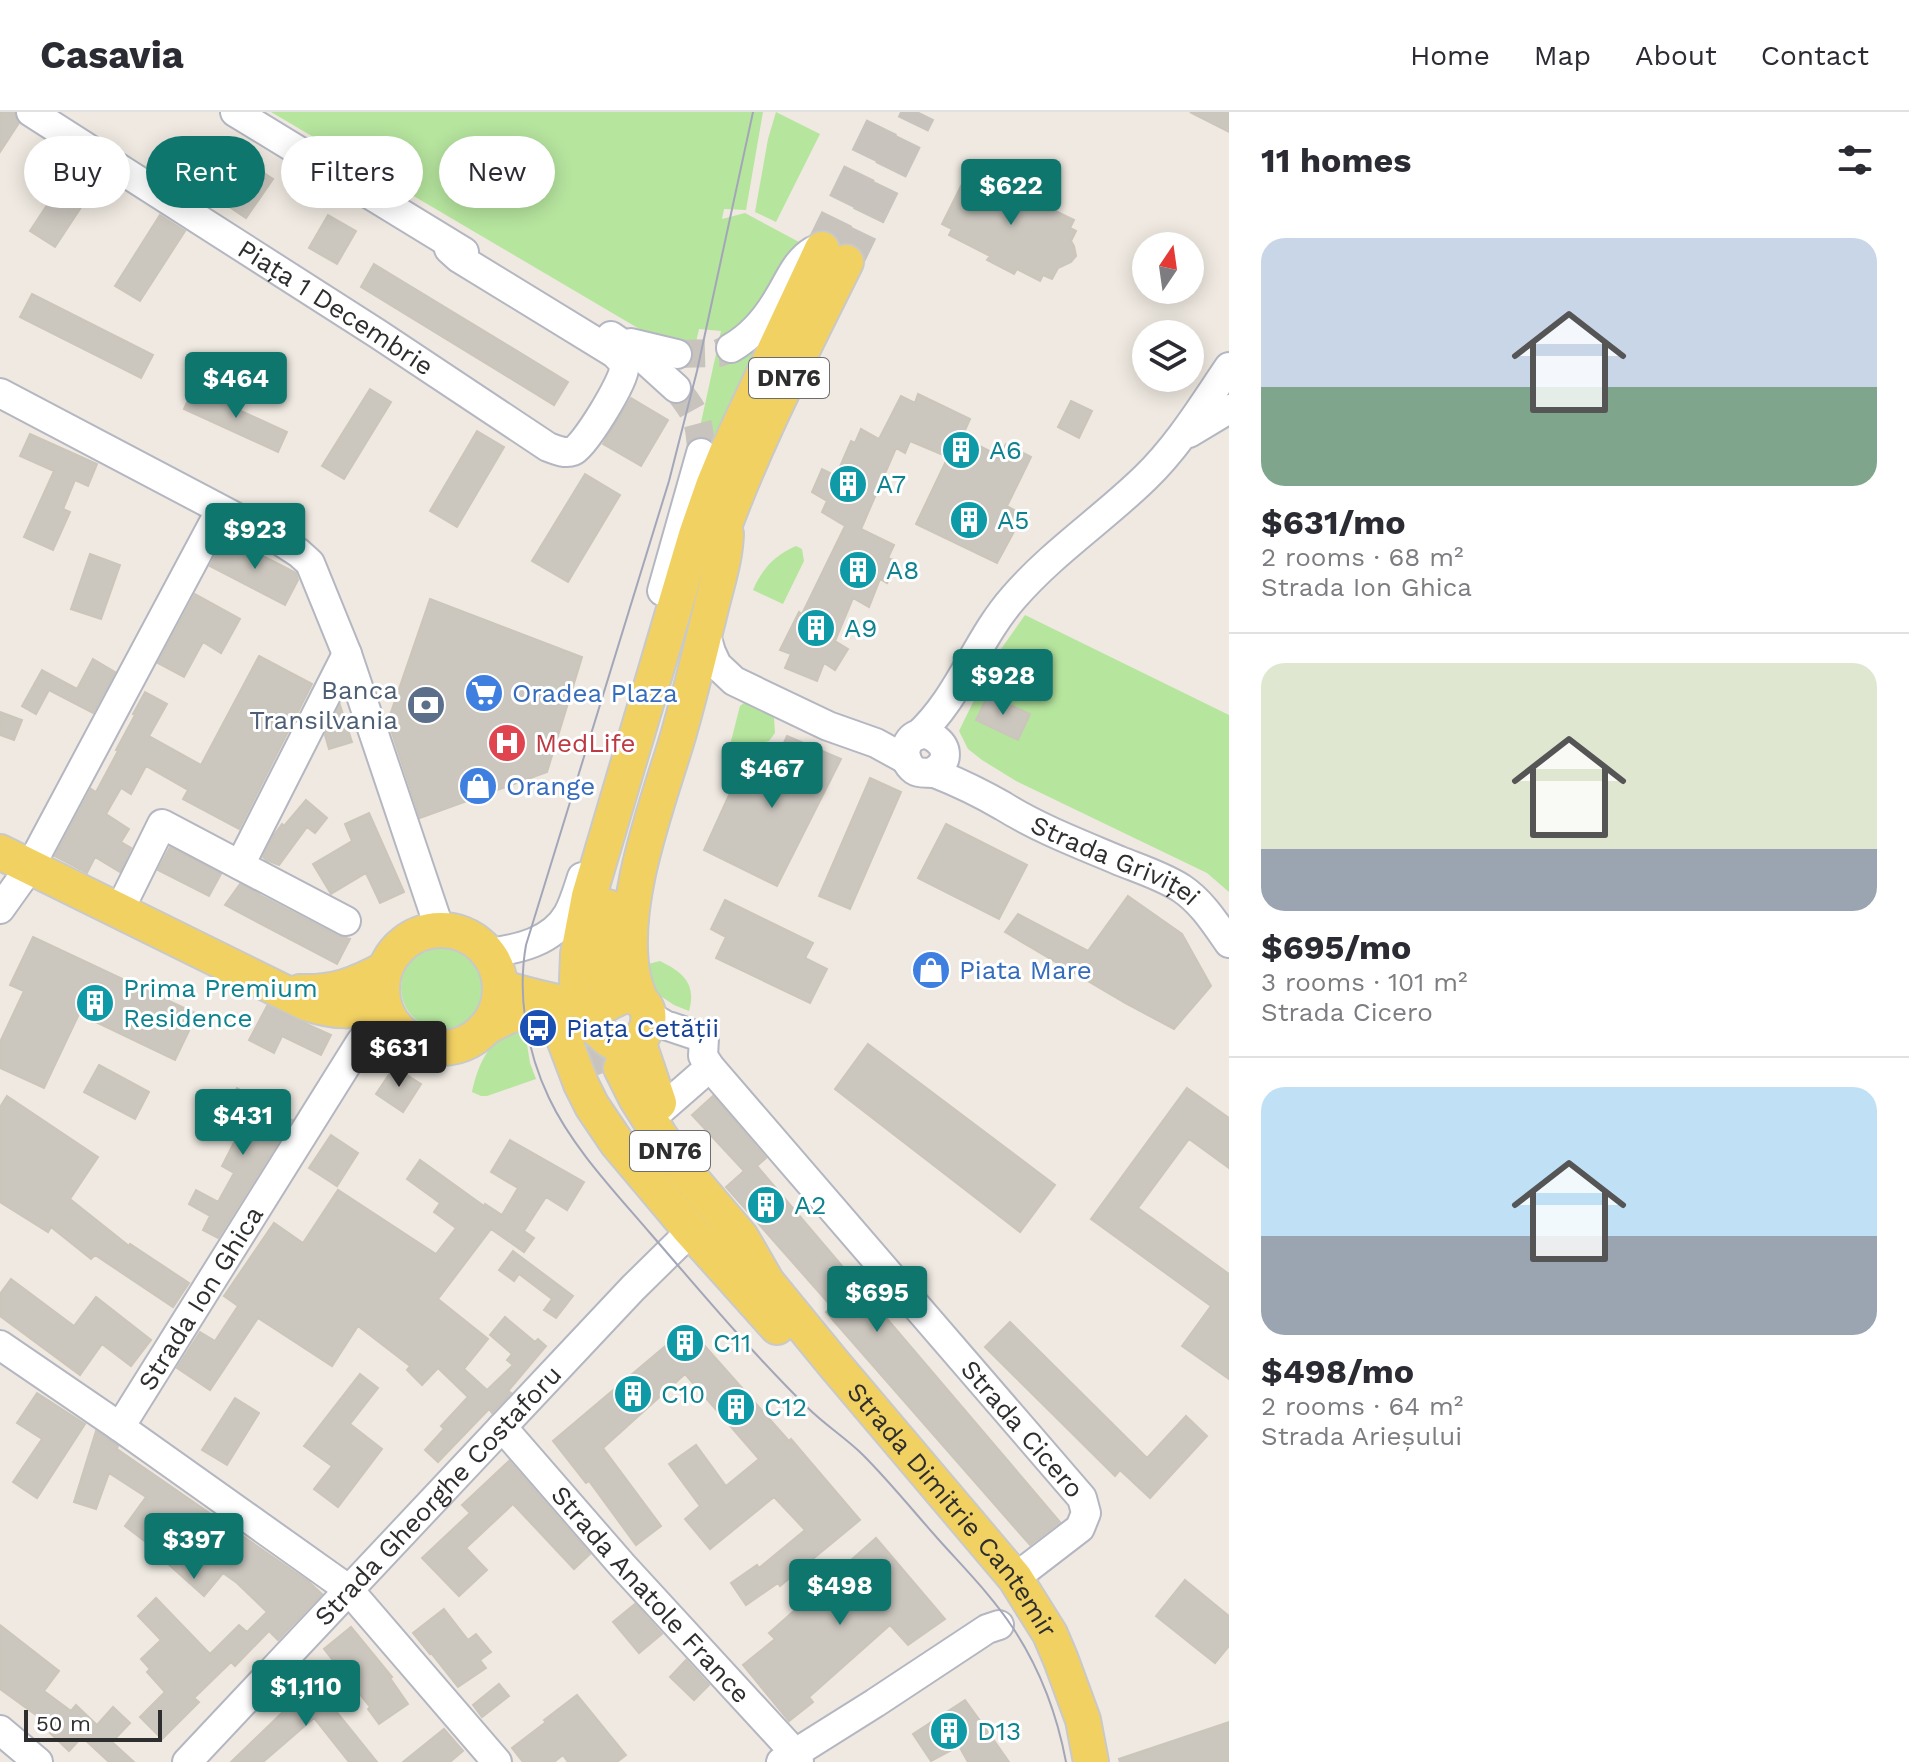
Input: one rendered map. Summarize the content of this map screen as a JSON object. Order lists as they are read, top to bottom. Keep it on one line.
{"streets":{"main road":["DN76","Strada Dimitrie Cantemir"],"street":["Piața 1 Decembrie","Strada Griviței","Strada Ion Ghica","Strada Cicero","Strada Gheorghe Costaforu","Strada Anatole France"]},"crossings":[["Strada Cicero","Strada Dimitrie Cantemir"],["Strada Gheorghe Costaforu","Strada Anatole France"]],"places":{"building":["A6","A7","A5","A8","A9","Prima Premium Residence","A2","C11","C10","C12","D13"],"supermarket":["Oradea Plaza"],"bank":["Banca Transilvania"],"hospital":["MedLife"],"shop":["Orange","Piata Mare"],"bus stop":["Piața Cetății"]},"scale_bar":"50 m","north":"top","page":{"header":"Casavia","nav":["Home","Map","About","Contact"],"heading":"11 homes","chip":["Buy","Rent","Filters","New"],"price":["$622","$464","$923","$928","$467","$631","$431","$695","$397","$498","$1,110"],"list":[{"name":"$631/mo","note":"2 rooms · 68 m² · Strada Ion Ghica"},{"name":"$695/mo","note":"3 rooms · 101 m² · Strada Cicero"},{"name":"$498/mo","note":"2 rooms · 64 m² · Strada Arieșului"}],"scale":"50 m"}}
